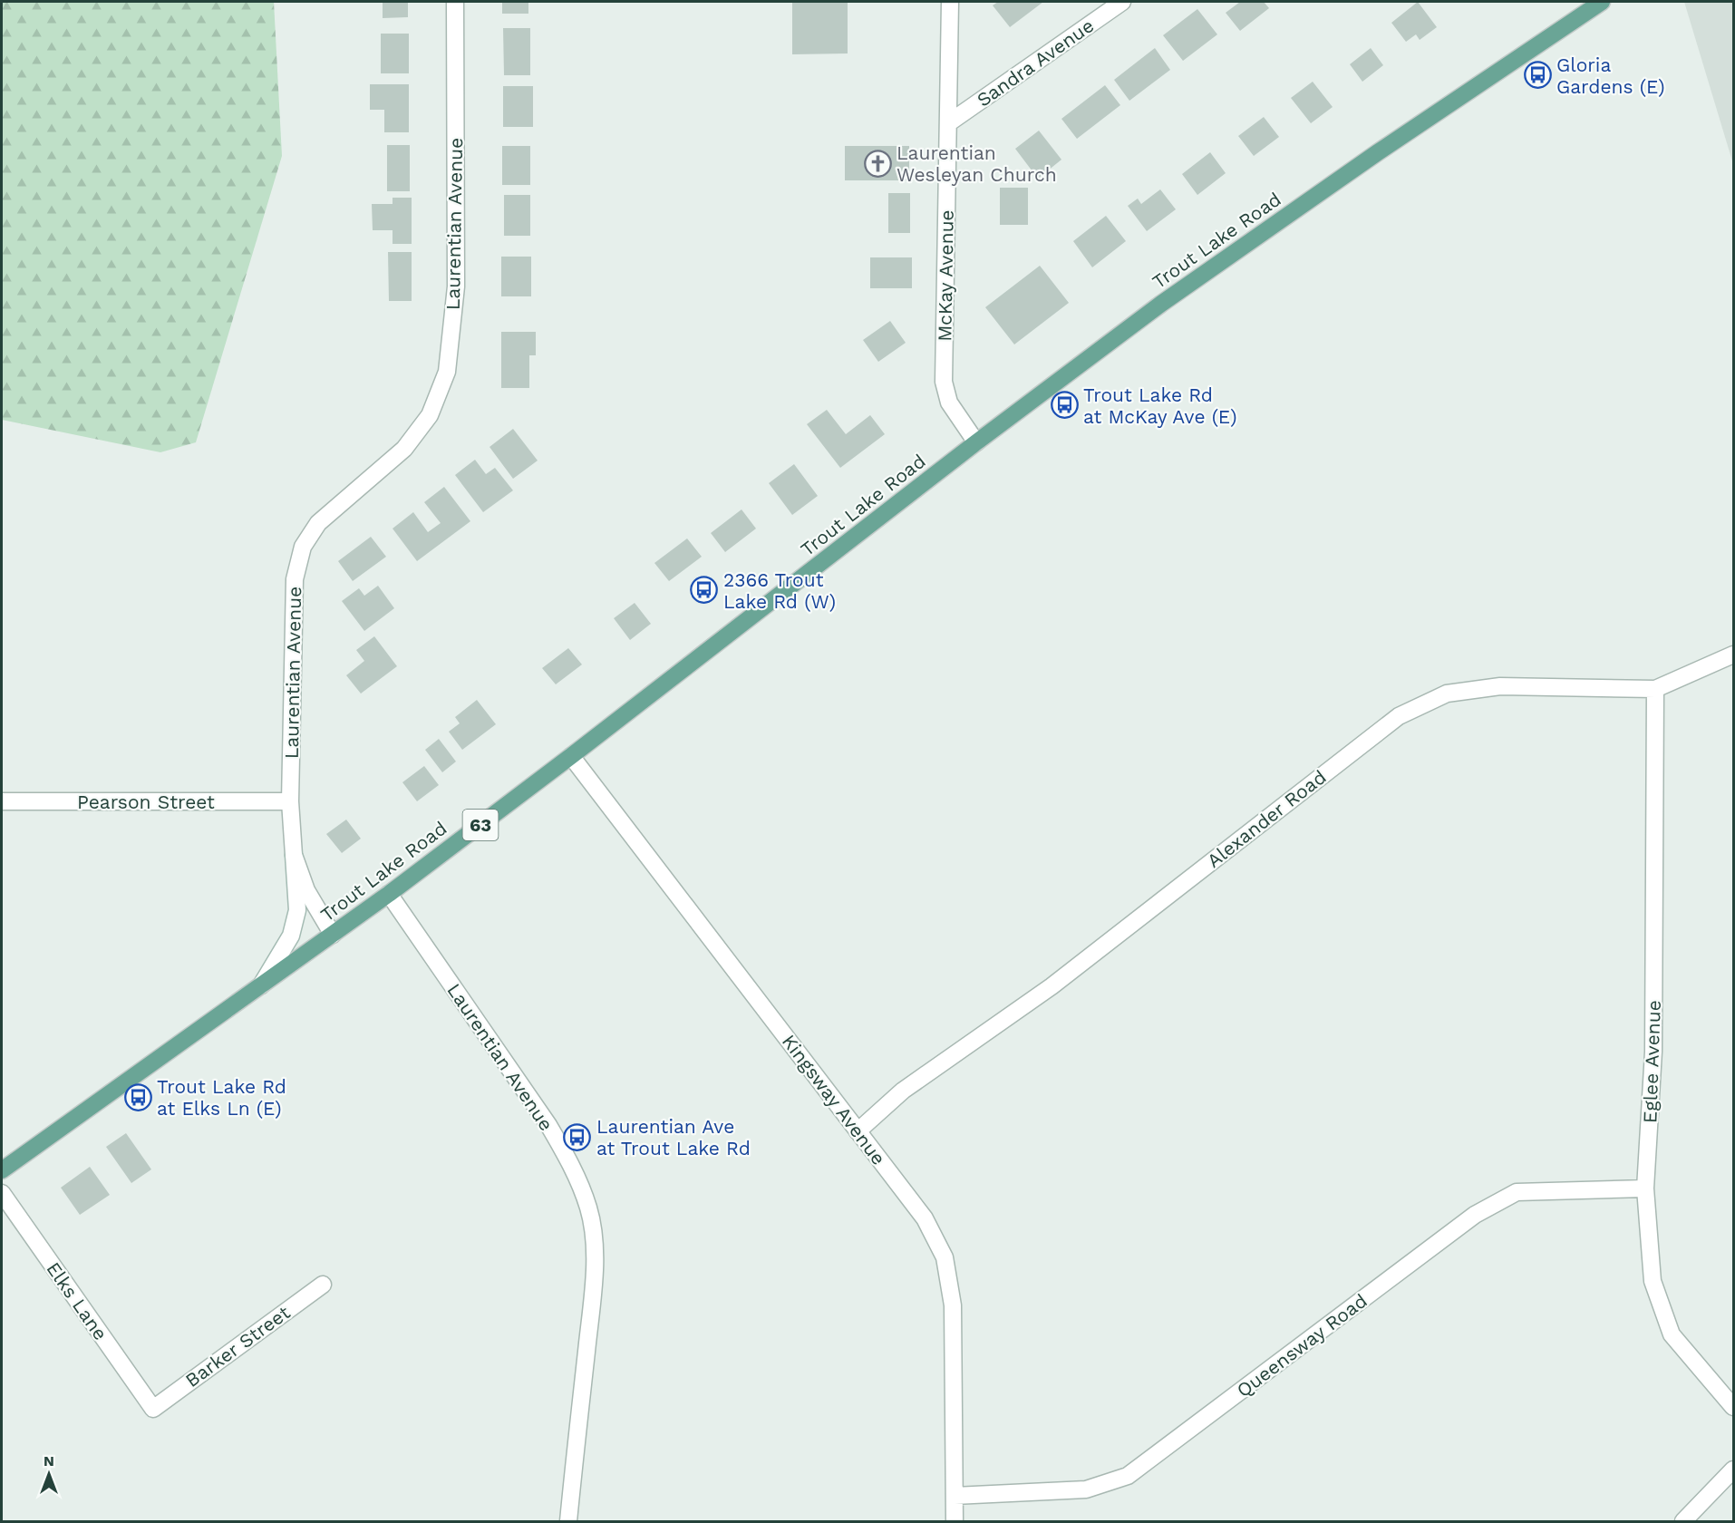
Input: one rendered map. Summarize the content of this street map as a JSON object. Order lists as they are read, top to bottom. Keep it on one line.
{"streets":{"main road":["Trout Lake Road","63"],"street":["Sandra Avenue","Laurentian Avenue","McKay Avenue","Pearson Street","Alexander Road","Eglee Avenue","Kingsway Avenue","Elks Lane","Queensway Road","Barker Street"]},"crossings":[["Sandra Avenue","McKay Avenue"],["Laurentian Avenue","Trout Lake Road"],["Laurentian Avenue","Pearson Street"],["Trout Lake Road","McKay Avenue"],["Trout Lake Road","Kingsway Avenue"],["Alexander Road","Eglee Avenue"],["Alexander Road","Kingsway Avenue"],["Eglee Avenue","Queensway Road"],["Kingsway Avenue","Queensway Road"],["Elks Lane","Barker Street"]],"places":{"bus stop":["Gloria Gardens (E)","Trout Lake Rd at McKay Ave (E)","2366 Trout Lake Rd (W)","Trout Lake Rd at Elks Ln (E)","Laurentian Ave at Trout Lake Rd"],"church":["Laurentian Wesleyan Church"]},"north":"top"}
